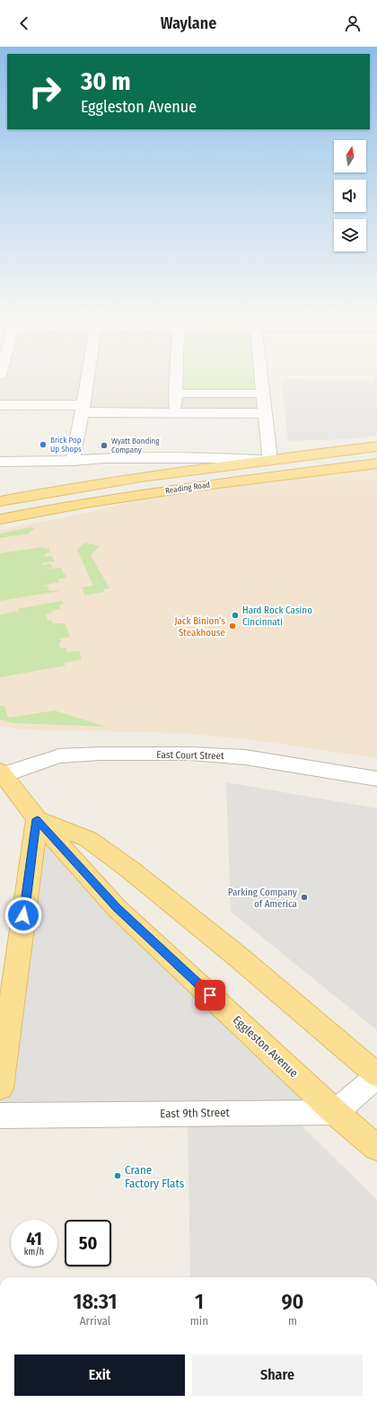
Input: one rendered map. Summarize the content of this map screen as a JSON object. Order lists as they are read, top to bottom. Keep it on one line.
{"streets":{"main road":["Reading Road","Eggleston Avenue"],"street":["East Court Street","East 9th Street"]},"crossings":[["East Court Street","Eggleston Avenue"],["Eggleston Avenue","East 9th Street"]],"places":["Brick Pop Up Shops","Wyatt Bonding Company","Hard Rock Casino Cincinnati","Jack Binion’s Steakhouse","Parking Company of America","Crane Factory Flats"],"north":"top","page":{"header":"Waylane","turn":["30 m","Eggleston Avenue"],"speed":"41 km/h","limit":"50","eta":["18:31","Arrival","1","min","90","m"],"buttons":["Exit","Share"]}}
